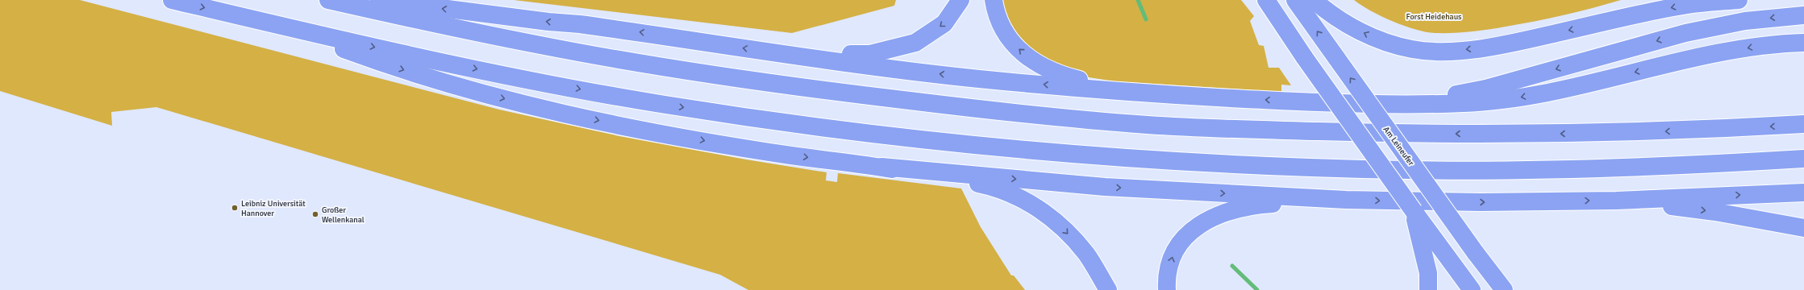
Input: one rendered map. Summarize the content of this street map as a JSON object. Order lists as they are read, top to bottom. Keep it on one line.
{"streets":{"highway":["Am Leineufer"]},"parks":["Forst Heidehaus"],"places":["Leibniz Universität Hannover","Großer Wellenkanal"]}
